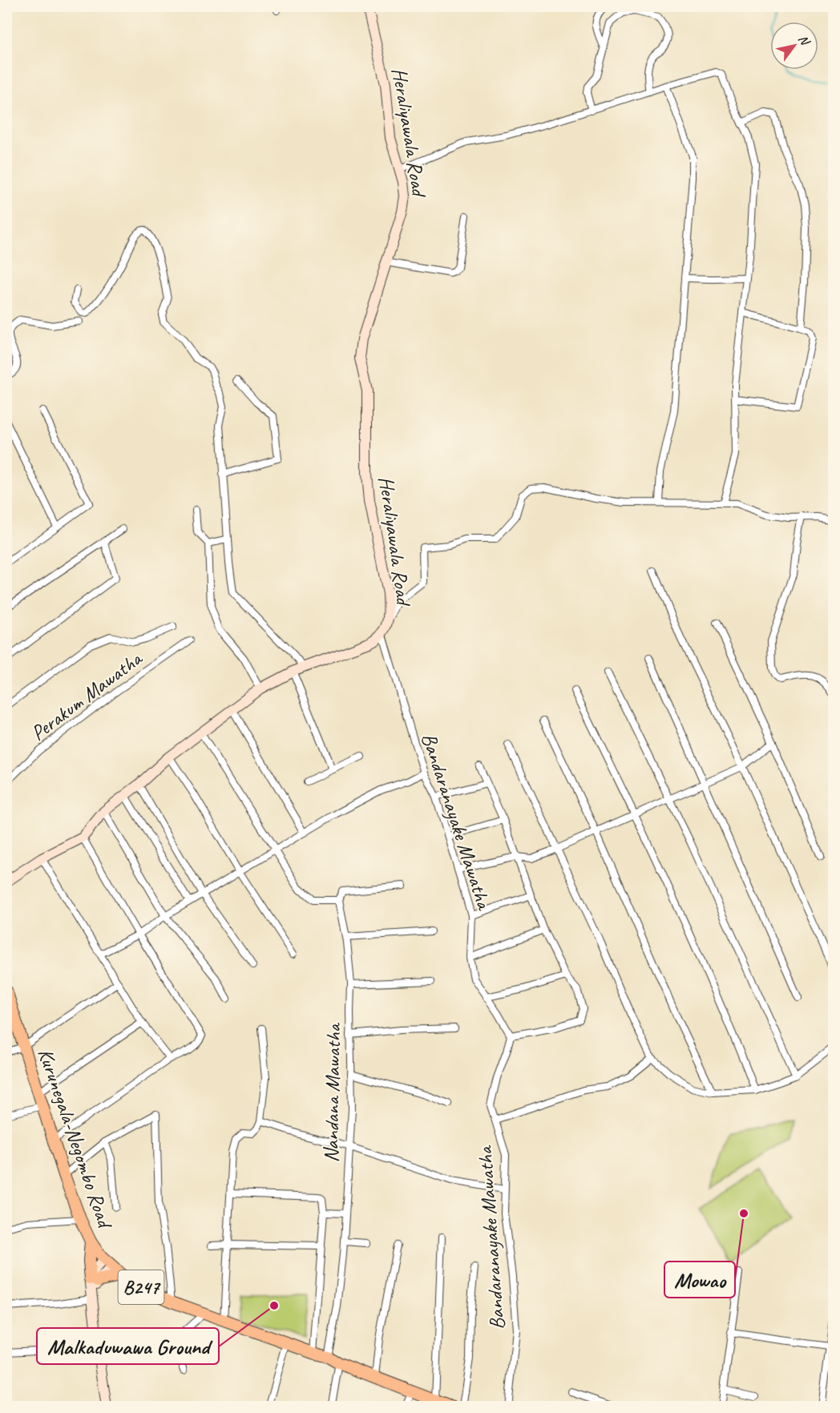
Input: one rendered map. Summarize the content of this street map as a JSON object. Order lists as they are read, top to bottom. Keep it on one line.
{"streets":{"main road":["Kurunegala-Negombo Road","B247"],"street":["Heraliyawala Road","Perakum Mawatha","Bandaranayake Mawatha","Nandana Mawatha"]},"crossings":[["Heraliyawala Road","Bandaranayake Mawatha"],["Nandana Mawatha","Kurunegala-Negombo Road"]],"places":["Mowao","Malkaduwawa Ground"],"north":"top right"}
